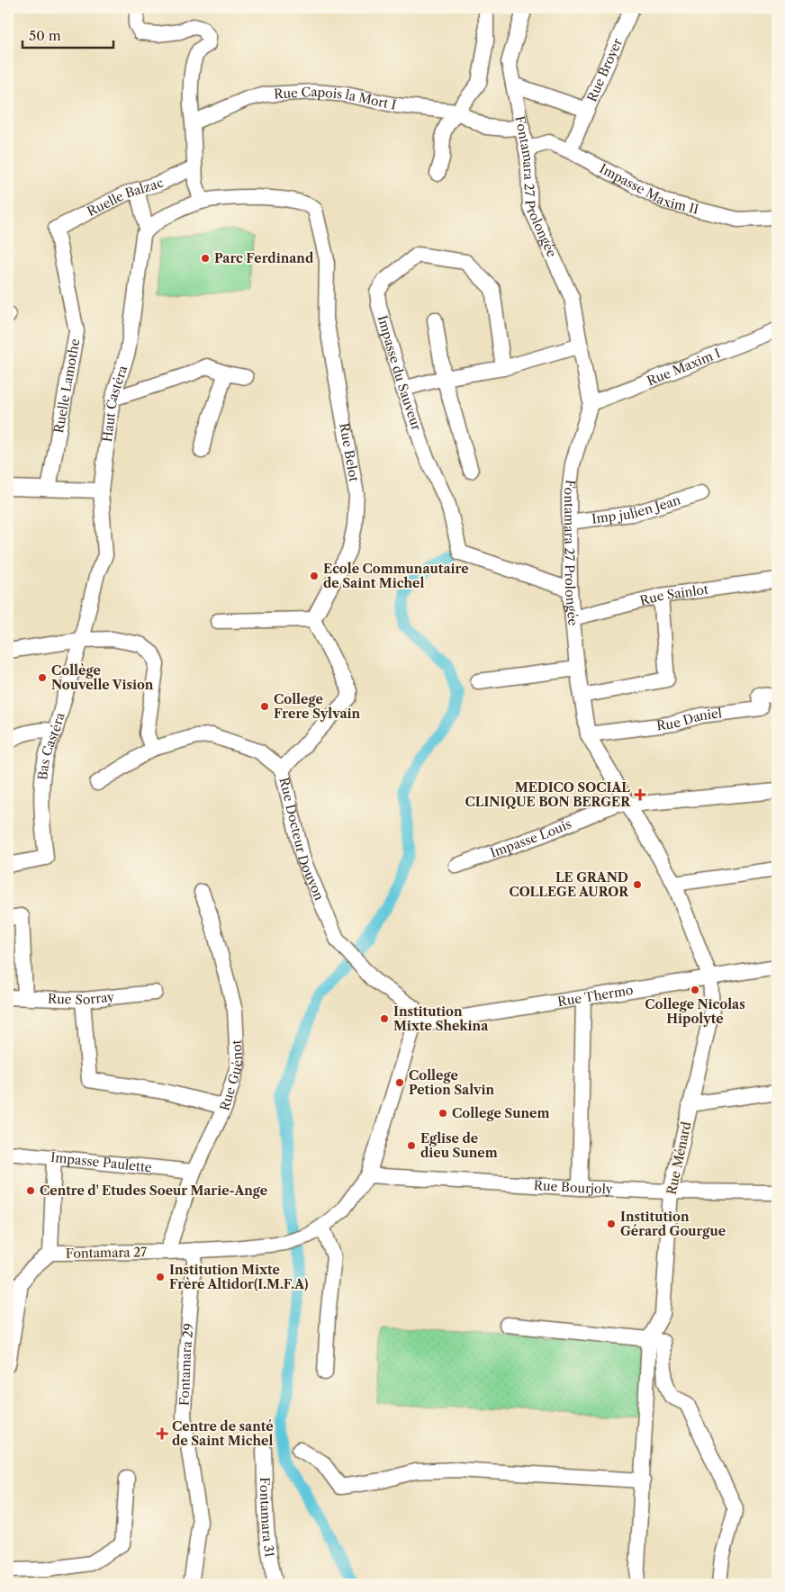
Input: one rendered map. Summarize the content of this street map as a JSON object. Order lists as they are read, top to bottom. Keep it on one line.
{"streets":{"street":["Rue Broyer","Rue Capois la Mort I","Fontamara 27 Prolongée","Impasse Maxim II","Ruelle Balzac","Rue Maxim I","Impasse du Sauveur","Ruelle Lamothe","Haut Castéra","Rue Belot","Imp julien Jean","Rue Sainlot","Rue Daniel","Bas Castéra","Rue Docteur Douyon","Impasse Louis","Rue Thermo","Rue Sorray","Rue Guénot","Rue Ménard","Impasse Paulette","Rue Bourjoly","Fontamara 27","Fontamara 29","Fontamara 31"]},"crossings":[["Rue Broyer","Fontamara 27 Prolongée"],["Rue Capois la Mort I","Fontamara 27 Prolongée"],["Fontamara 27 Prolongée","Impasse Maxim II"],["Fontamara 27 Prolongée","Rue Maxim I"],["Fontamara 27 Prolongée","Impasse du Sauveur"],["Fontamara 27 Prolongée","Imp julien Jean"],["Fontamara 27 Prolongée","Rue Sainlot"],["Fontamara 27 Prolongée","Rue Daniel"],["Fontamara 27 Prolongée","Impasse Louis"],["Fontamara 27 Prolongée","Rue Thermo"],["Fontamara 27 Prolongée","Rue Ménard"],["Ruelle Balzac","Ruelle Lamothe"],["Haut Castéra","Bas Castéra"],["Rue Docteur Douyon","Rue Thermo"],["Rue Thermo","Rue Ménard"],["Rue Guénot","Impasse Paulette"],["Rue Guénot","Fontamara 27"],["Rue Ménard","Rue Bourjoly"],["Fontamara 27","Fontamara 29"]],"places":{"other":["Parc Ferdinand","Ecole Communautaire de Saint Michel","Collège Nouvelle Vision","College Frere Sylvain","LE GRAND COLLEGE AUROR","College Nicolas Hipolyte","Institution Mixte Shekina","College Petion Salvin","College Sunem","Eglise de dieu Sunem","Centre d' Etudes Soeur Marie-Ange","Institution Gérard Gourgue","Institution Mixte Frère Altidor(I.M.F.A)"],"health":["MEDICO SOCIAL CLINIQUE BON BERGER","Centre de santé de Saint Michel"]},"scale_bar":"50 m"}
